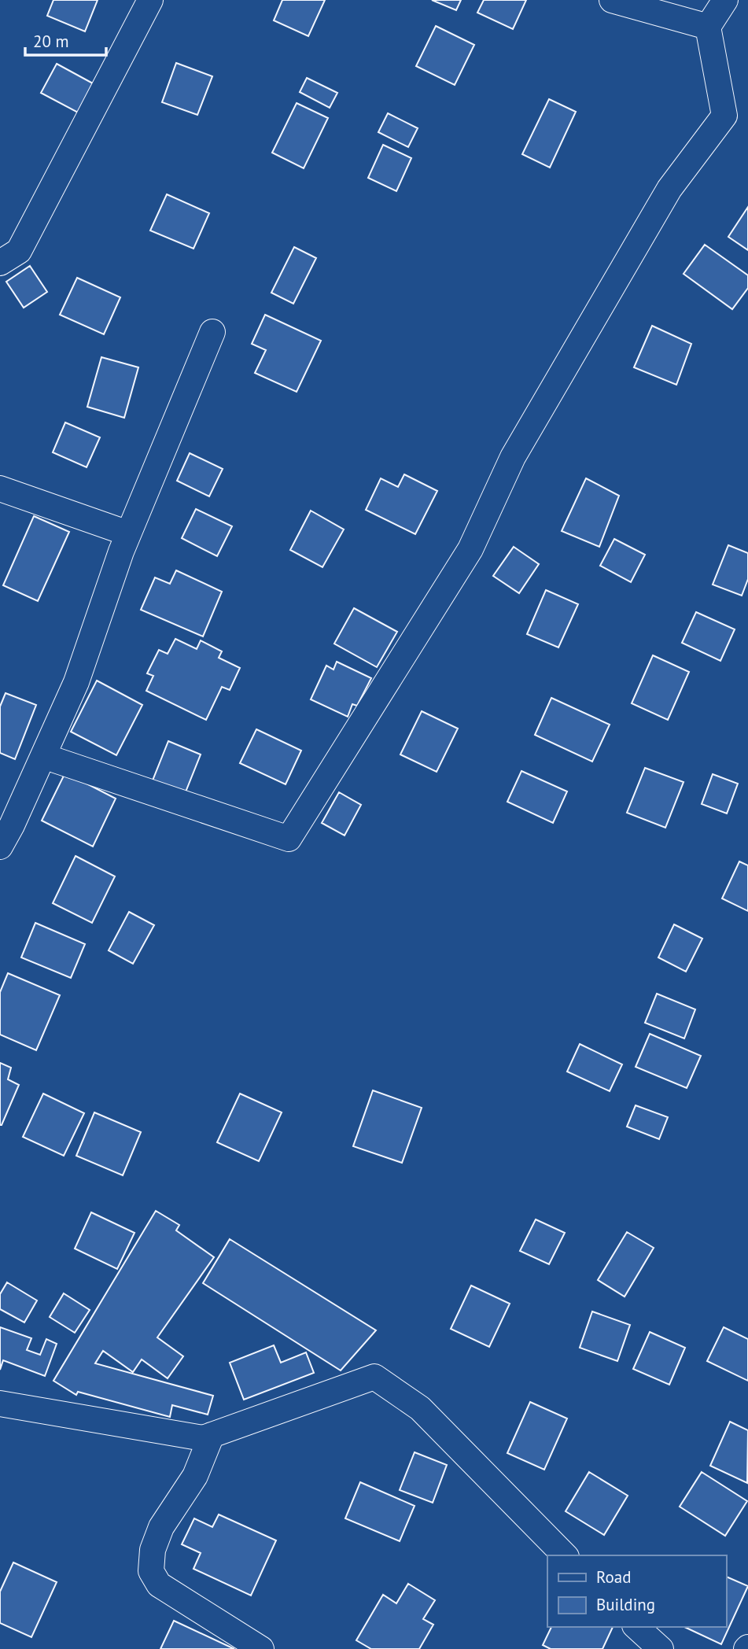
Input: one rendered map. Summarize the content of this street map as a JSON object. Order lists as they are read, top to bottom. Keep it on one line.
{"legend":["Road","Building"],"scale_bar":"20 m"}
